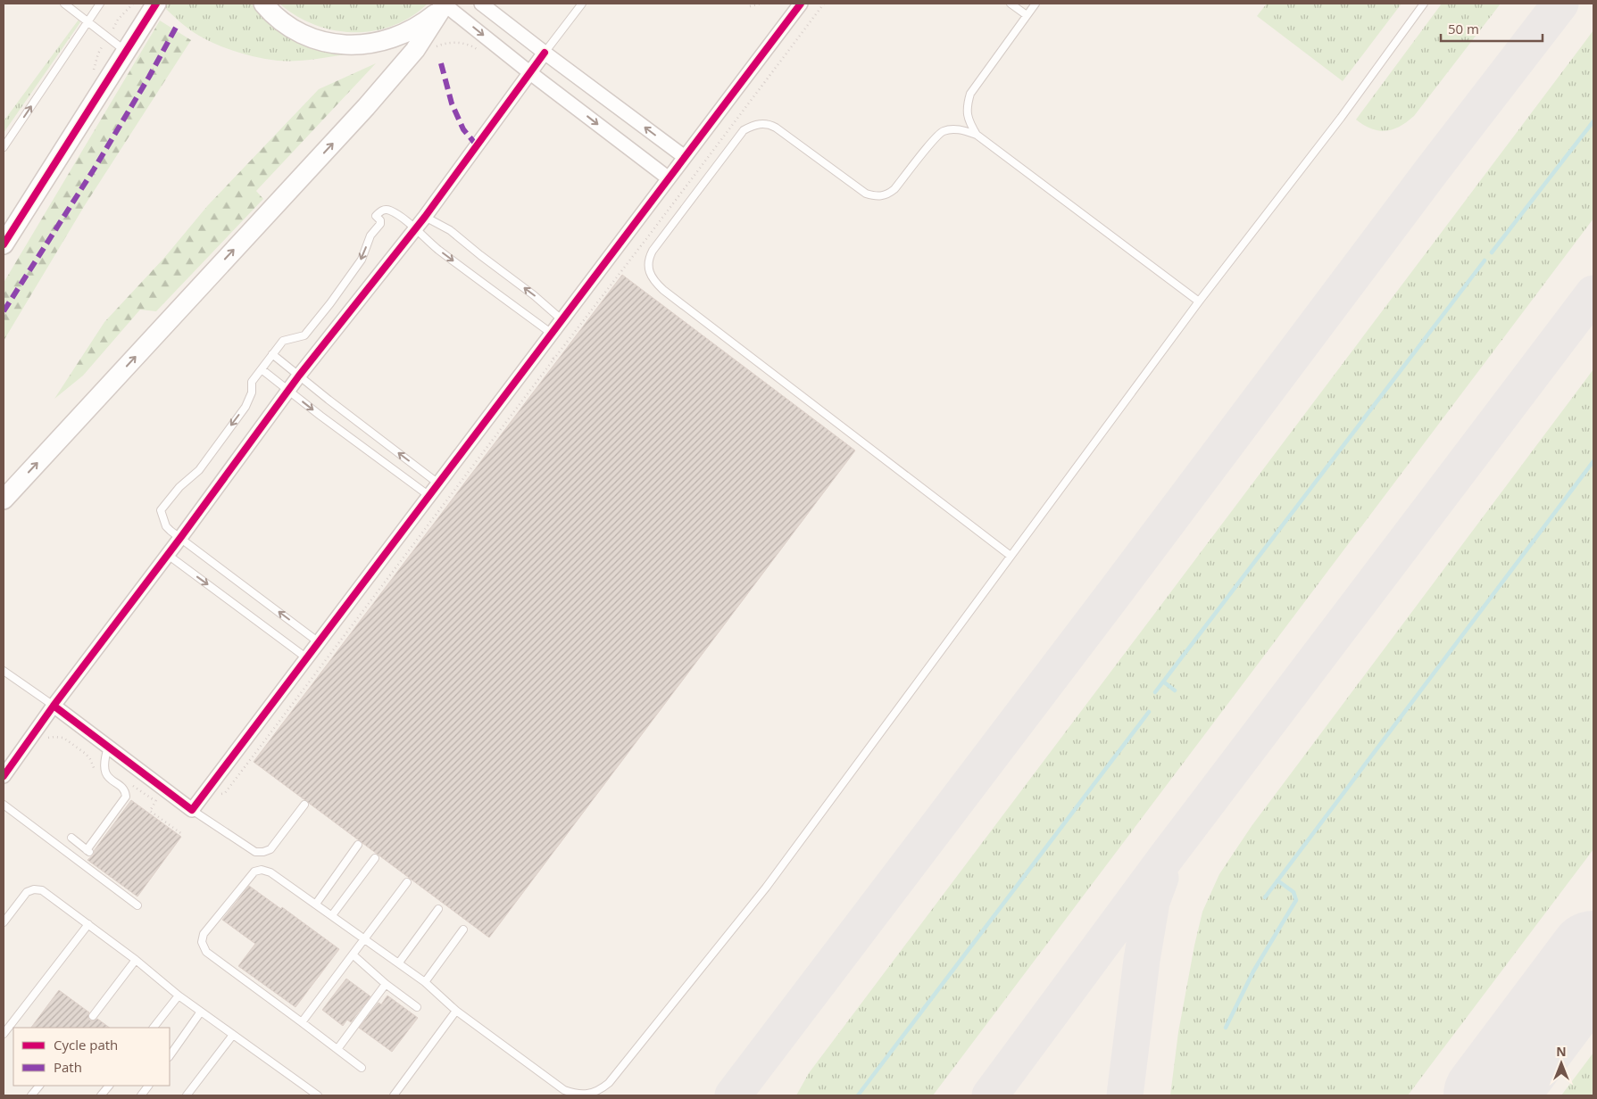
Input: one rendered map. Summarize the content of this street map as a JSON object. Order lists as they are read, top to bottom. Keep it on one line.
{"legend":["Cycle path","Path"],"scale_bar":"50 m","north":"top"}
